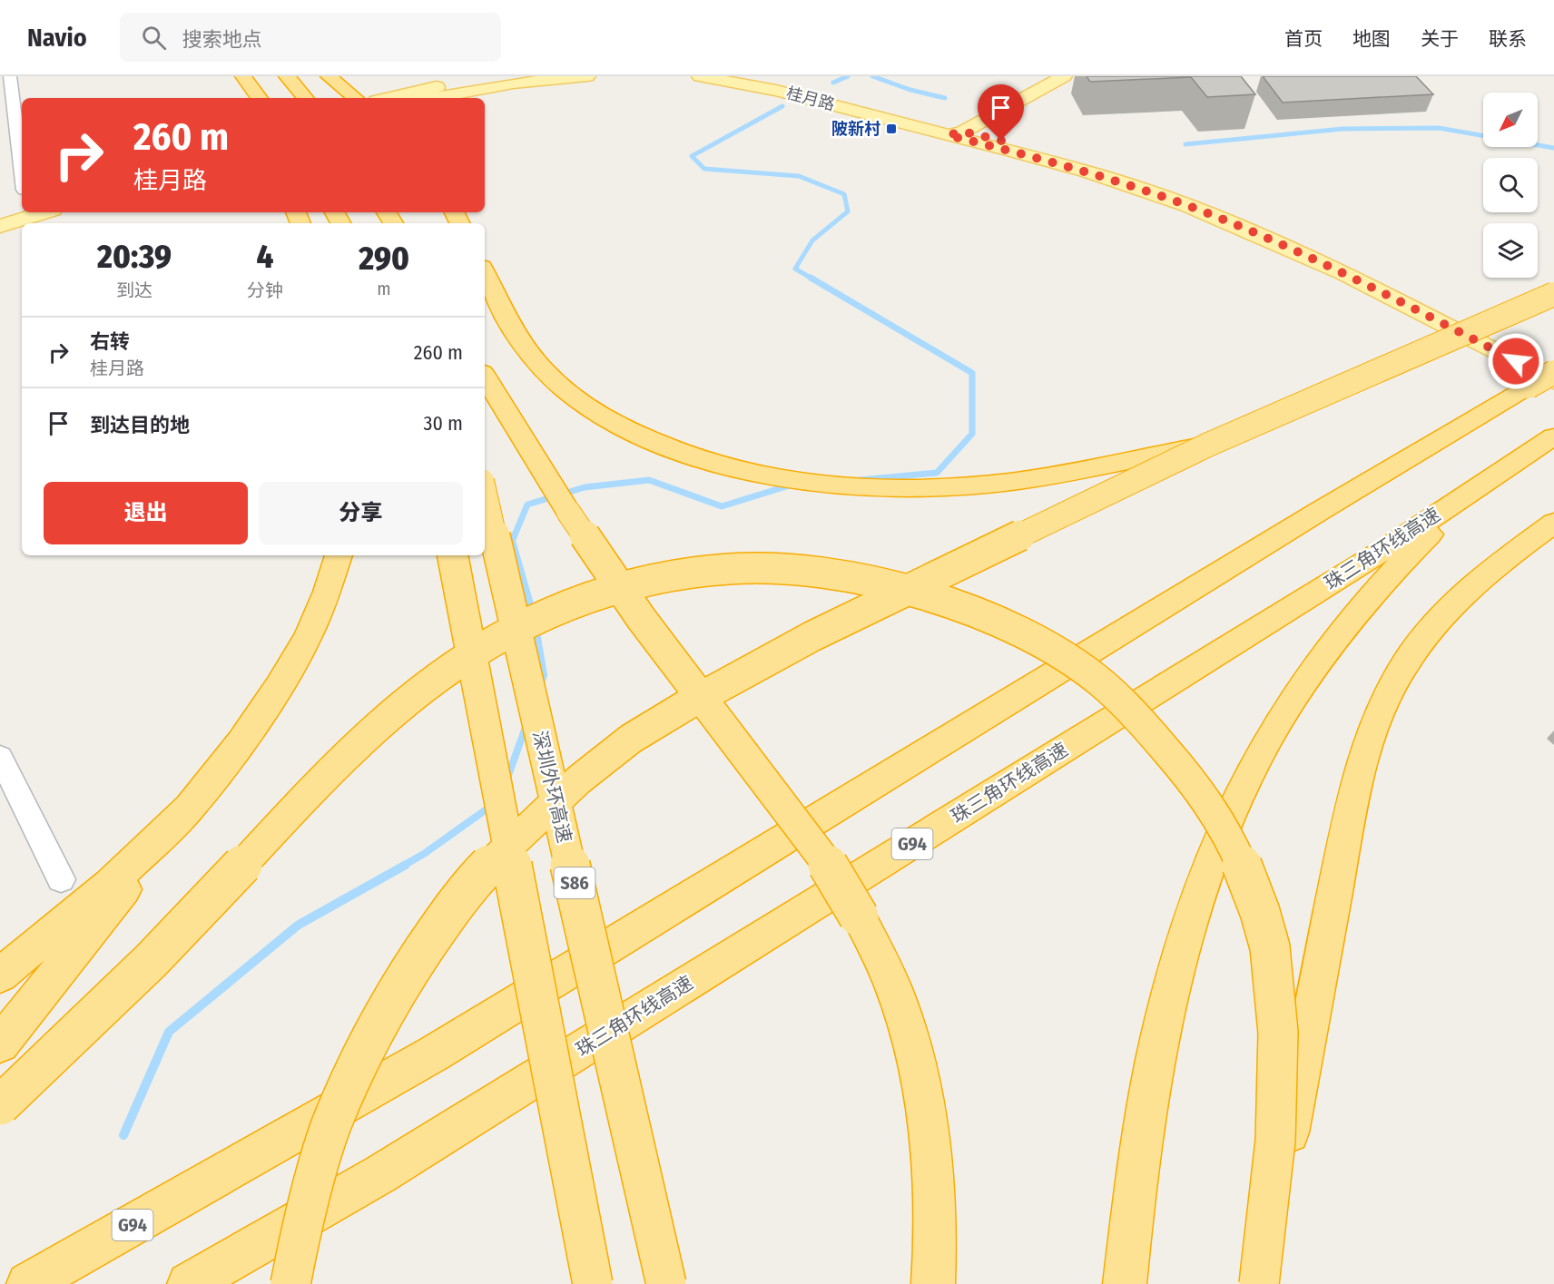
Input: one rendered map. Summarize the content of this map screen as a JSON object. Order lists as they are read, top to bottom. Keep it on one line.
{"streets":{"highway":["珠三角环线高速","深圳外环高速","G94","S86"],"main road":["桂月路"]},"crossings":[["桂月路","G94"]],"places":{"transit":["陂新村"]},"north":"bottom left","page":{"header":"Navio","search":"搜索地点","nav":["首页","地图","关于","联系"],"turn":["260 m","桂月路"],"eta":["20:39","到达","4","分钟","290","m"],"list":[{"name":"右转","note":"桂月路","value":"260 m"},{"name":"到达目的地","value":"30 m"}],"buttons":["退出","分享"]}}
